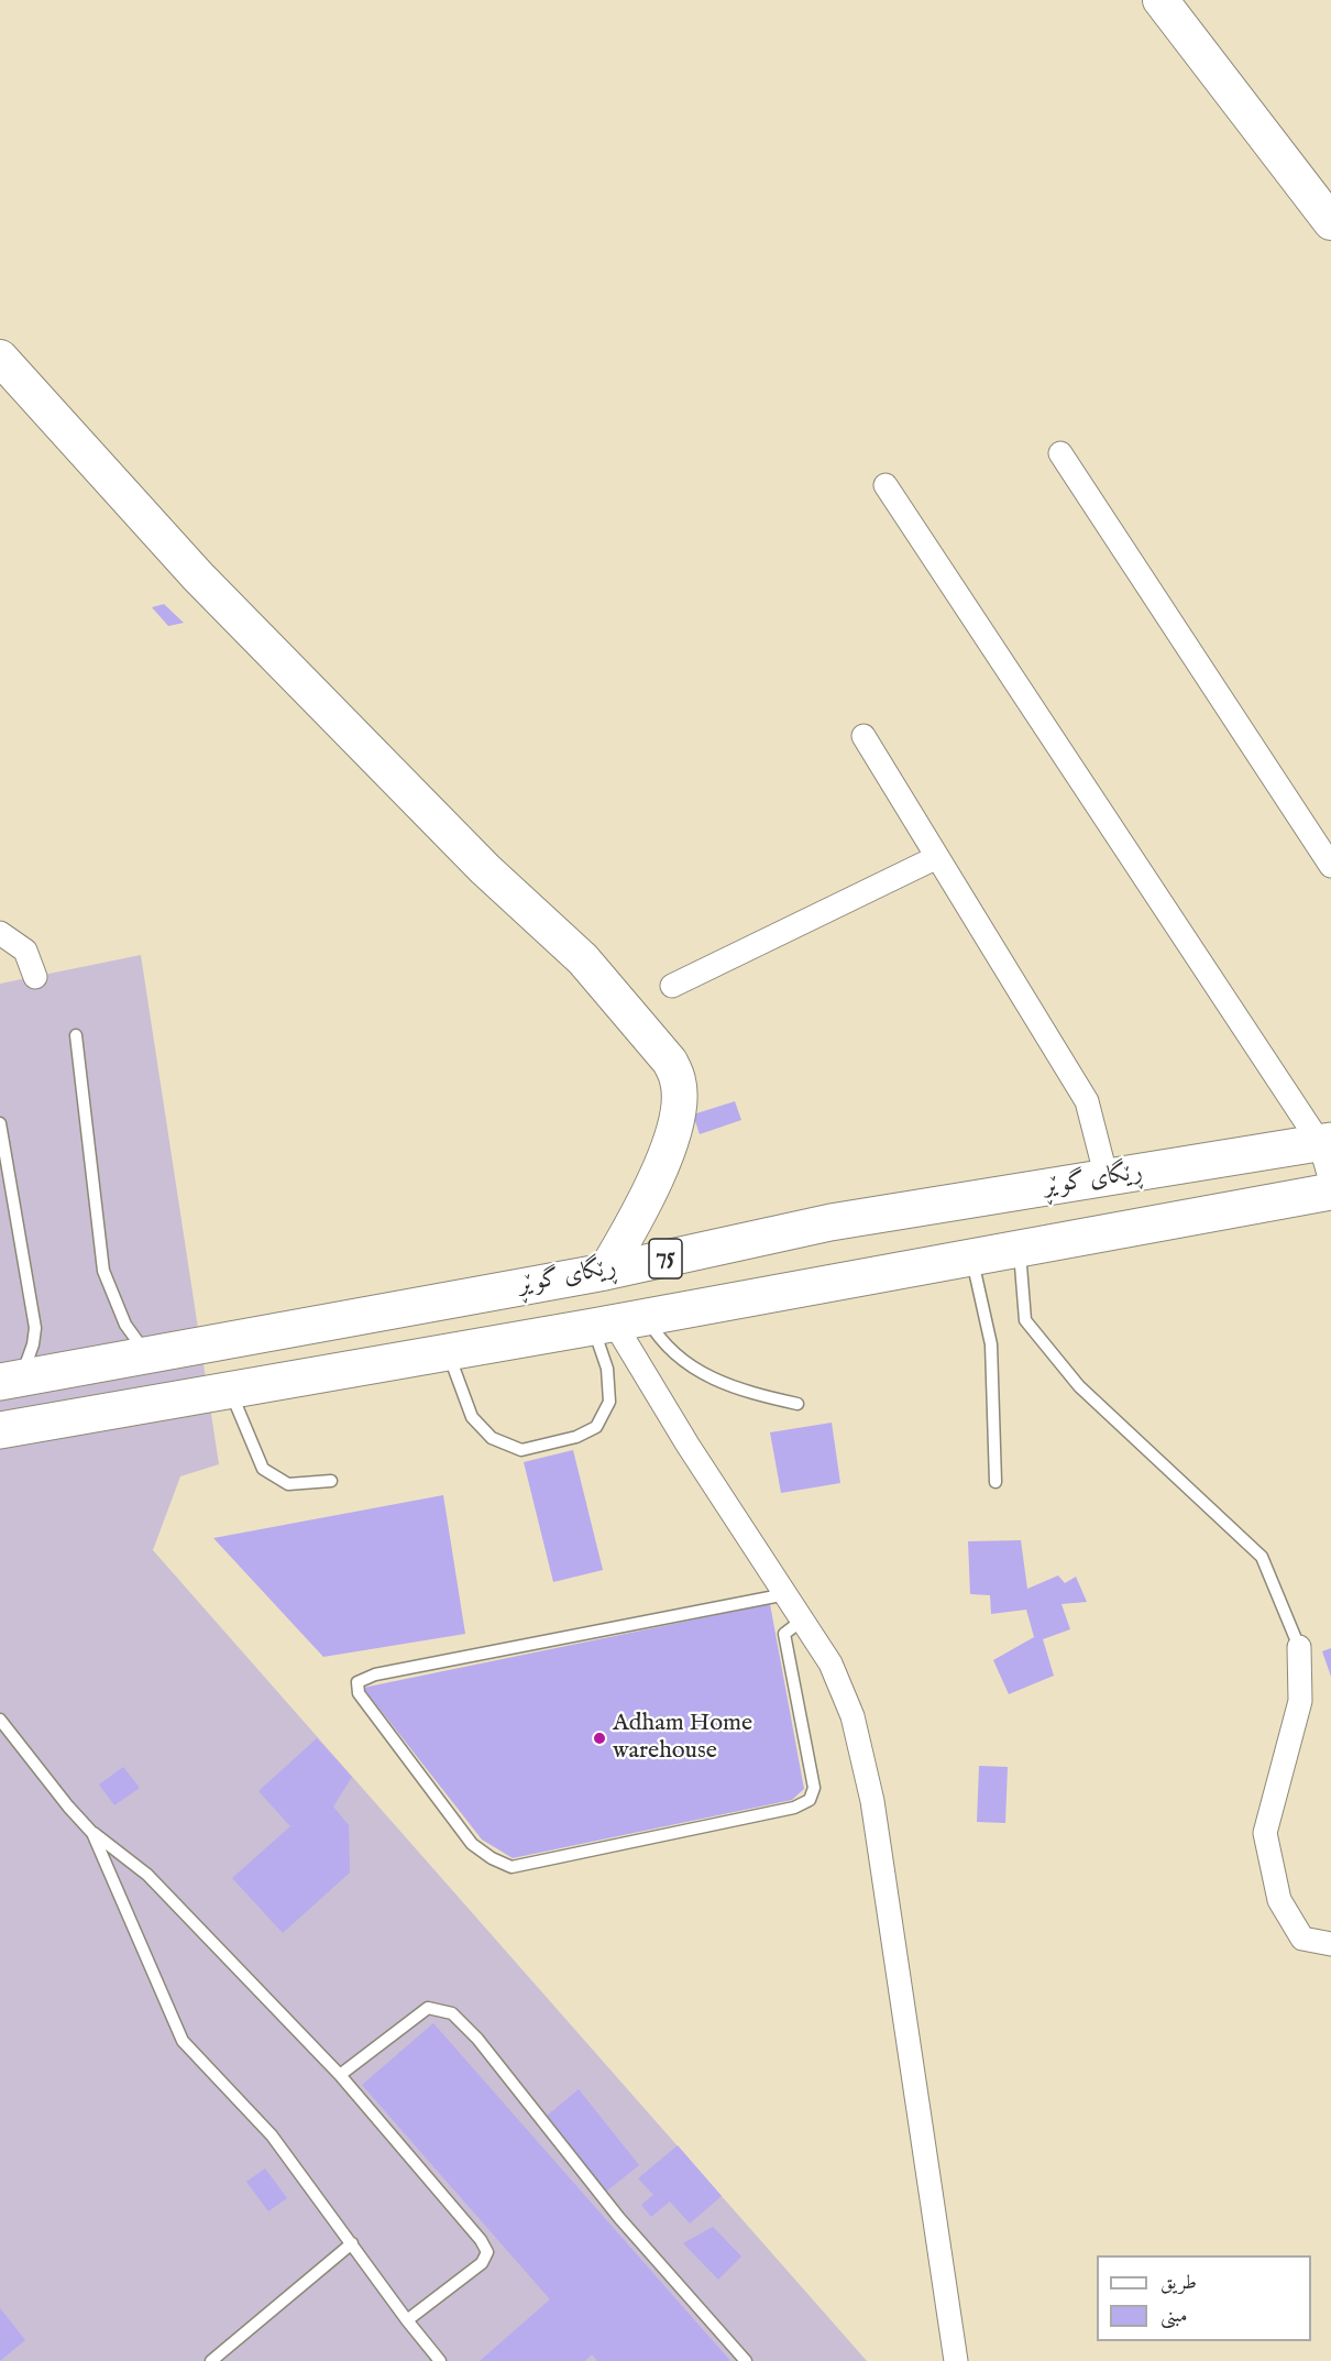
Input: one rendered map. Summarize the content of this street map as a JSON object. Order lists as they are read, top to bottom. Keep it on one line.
{"streets":{"highway":["ڕێگای گوێڕ","75"]},"places":["Adham Home warehouse"],"legend":["طريق","مبنى"]}
